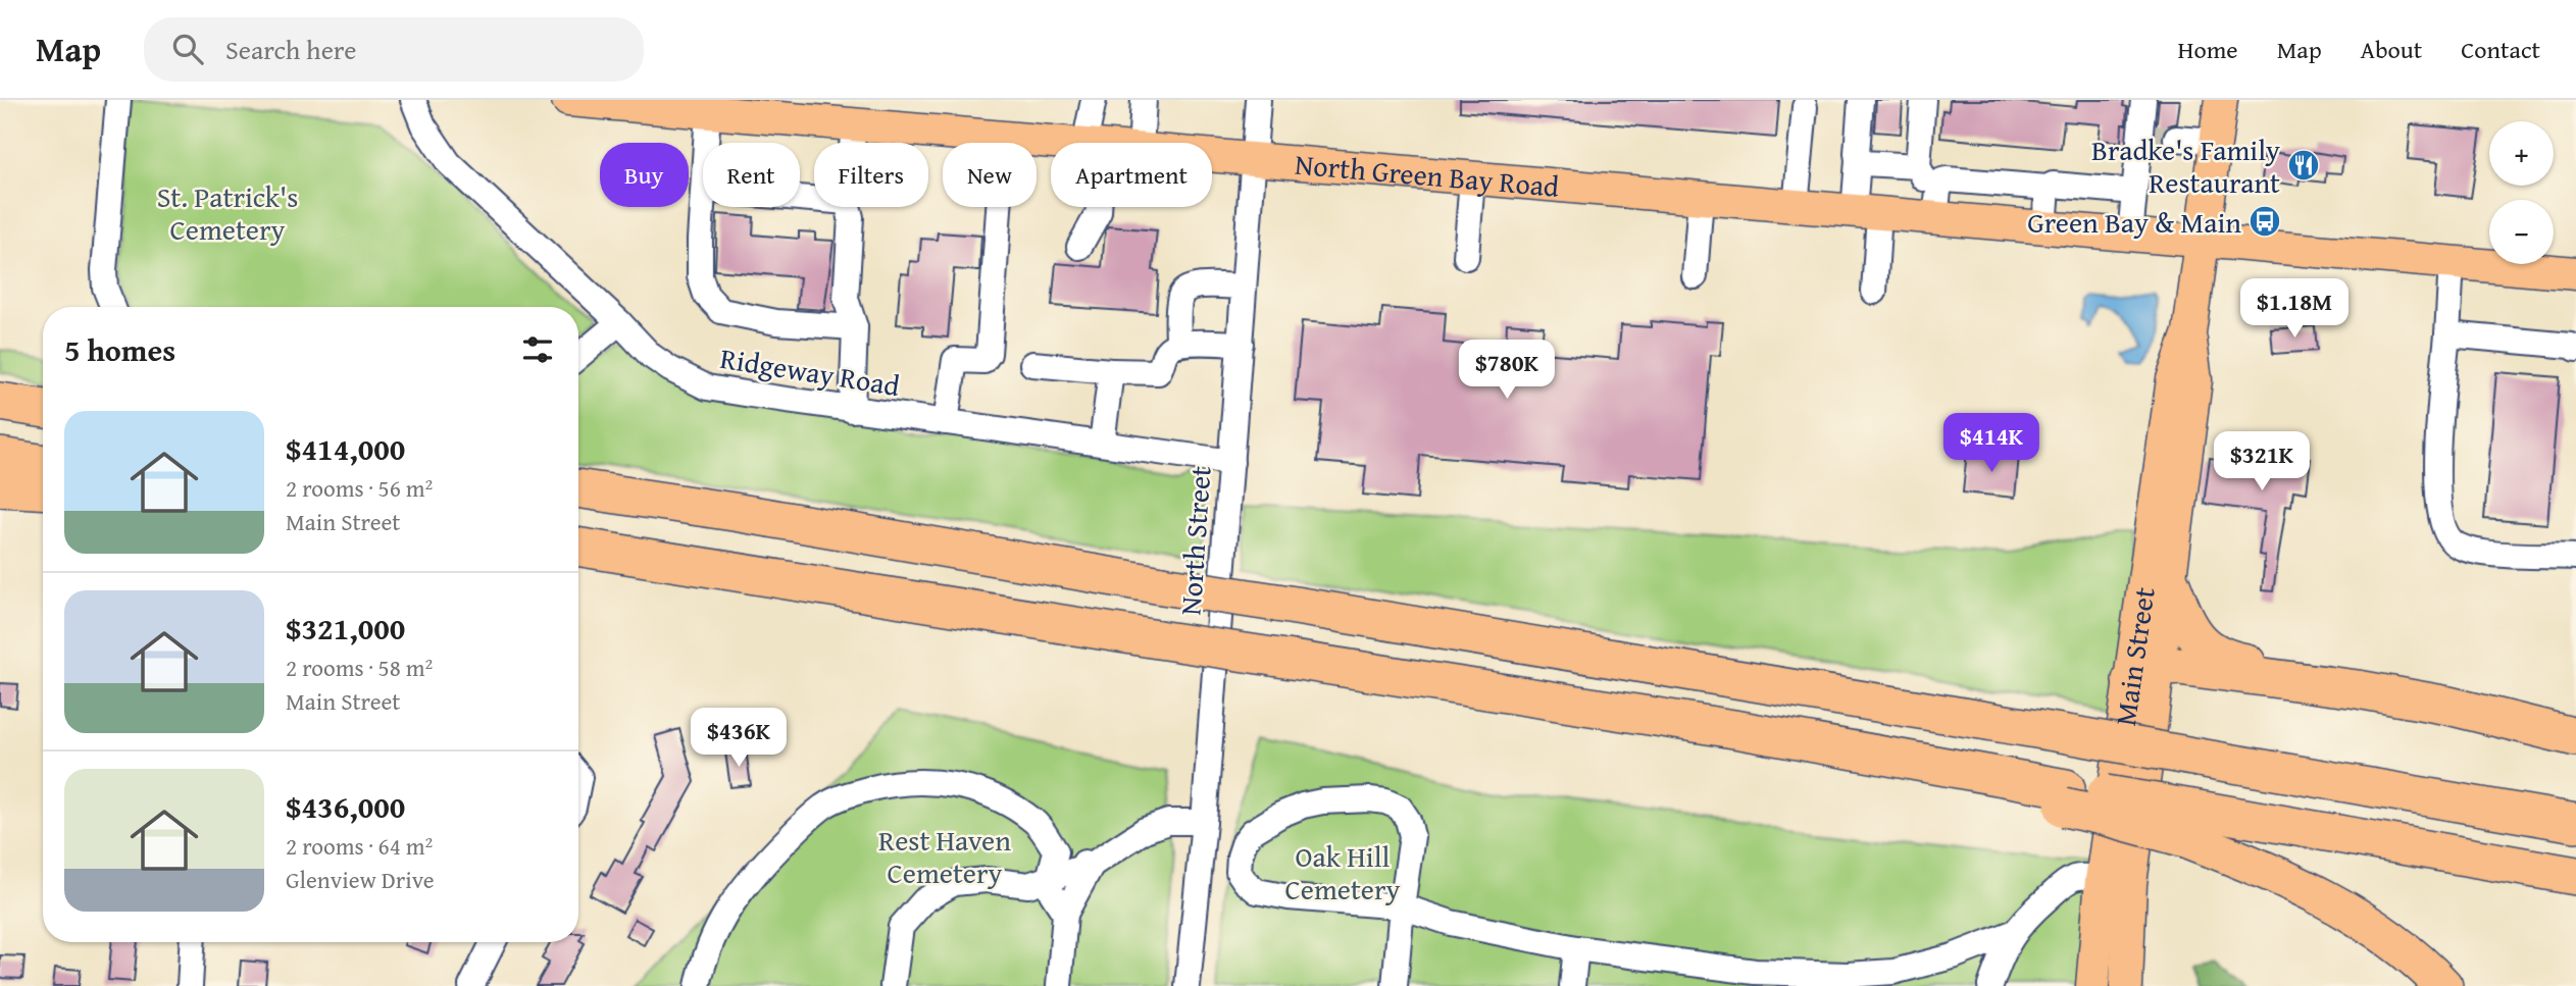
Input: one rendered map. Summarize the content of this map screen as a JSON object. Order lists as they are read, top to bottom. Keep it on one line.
{"streets":{"main road":["North Green Bay Road","Main Street"],"street":["Ridgeway Road","North Street"]},"crossings":[["North Green Bay Road","North Street"],["North Green Bay Road","Main Street"],["Ridgeway Road","North Street"]],"parks":["St. Patrick's Cemetery","Rest Haven Cemetery","Oak Hill Cemetery"],"places":{"restaurant":["Bradke's Family Restaurant"],"bus stop":["Green Bay & Main"]},"page":{"header":"Map","search":"Search here","nav":["Home","Map","About","Contact"],"map_buttons":["+","−"],"chip":["Buy","Rent","Filters","New","Apartment"],"price":["$1.18M","$780K","$414K","$321K","$436K"],"heading":"5 homes","list":[{"name":"$414,000","note":"2 rooms · 56 m² · Main Street"},{"name":"$321,000","note":"2 rooms · 58 m² · Main Street"},{"name":"$436,000","note":"2 rooms · 64 m² · Glenview Drive"}]}}
